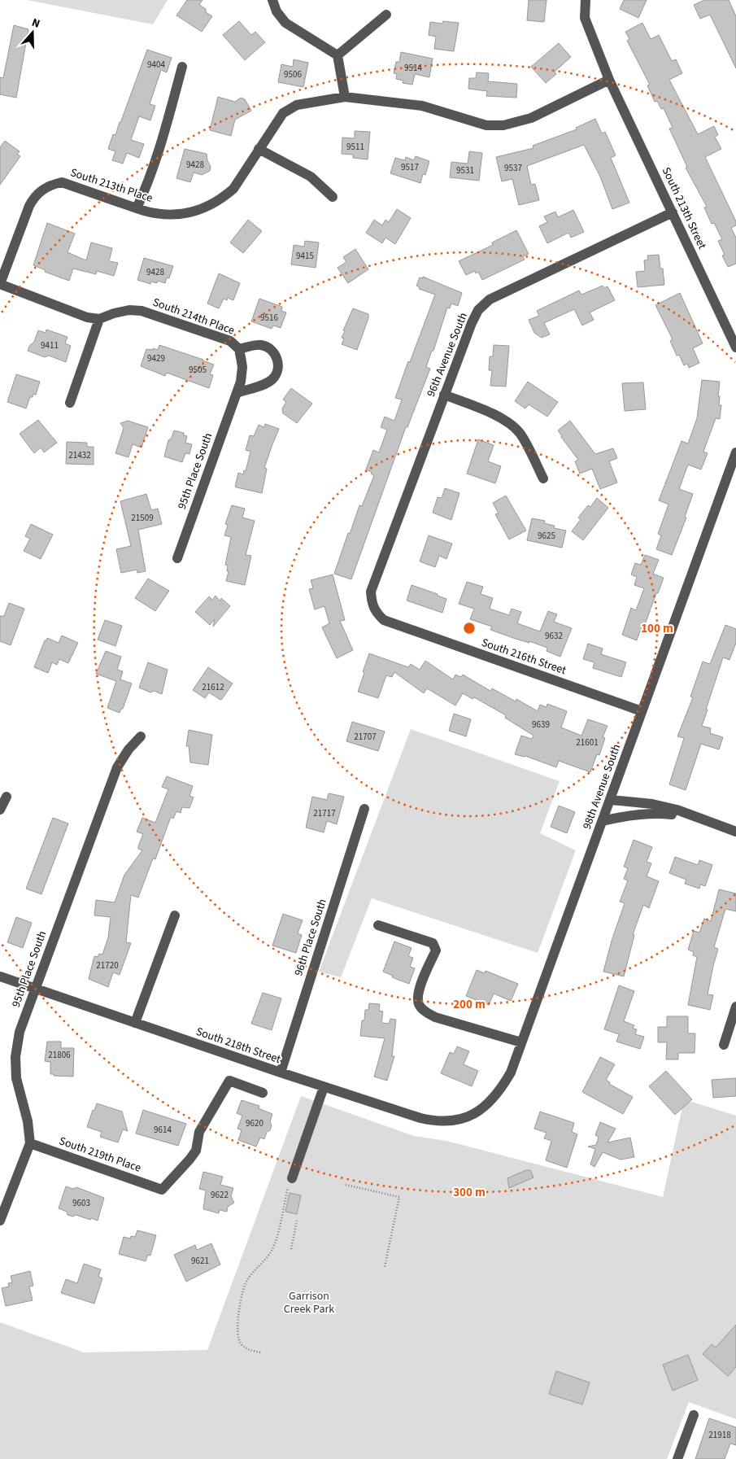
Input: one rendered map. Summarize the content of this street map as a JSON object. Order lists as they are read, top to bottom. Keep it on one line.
{"streets":{"street":["South 213th Place","South 213th Street","South 214th Place","96th Avenue South","95th Place South","South 216th Street","98th Avenue South","96th Place South","South 218th Street","South 219th Place"]},"crossings":[["South 213th Place","South 214th Place"],["South 213th Street","96th Avenue South"],["South 214th Place","95th Place South"],["96th Avenue South","South 216th Street"],["95th Place South","South 218th Street"],["95th Place South","South 219th Place"],["South 216th Street","98th Avenue South"],["98th Avenue South","South 218th Street"],["96th Place South","South 218th Street"]],"parks":["Garrison Creek Park"],"house_numbers":["9404","9514","9506","9511","9428","9517","9537","9531","9415","9428","9516","9411","9429","9505","21432","21509","9625","9632","21612","9639","21707","21601","21717","21720","21806","9620","9614","9622","9603","9621","21918"],"north":"top","rings":["100 m","200 m","300 m"]}
